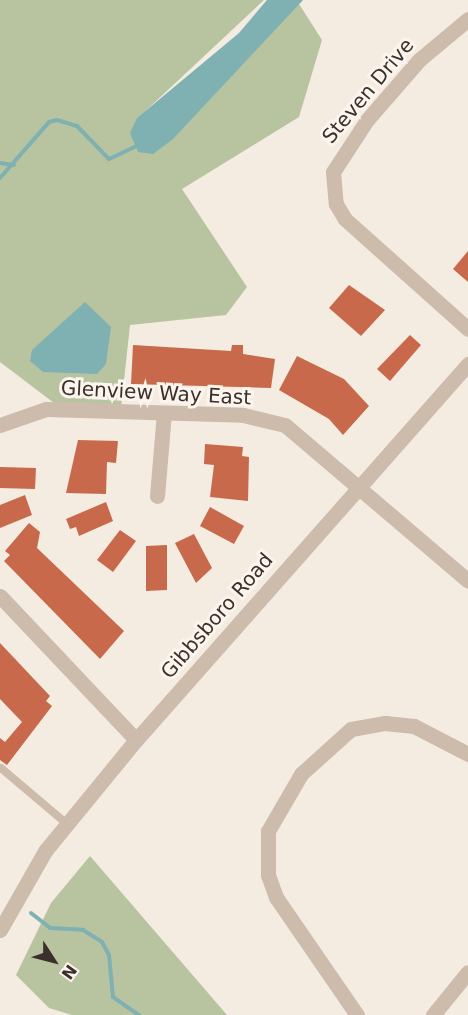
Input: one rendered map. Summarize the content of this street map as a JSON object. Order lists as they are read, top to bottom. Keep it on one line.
{"streets":{"street":["Steven Drive","Glenview Way East","Gibbsboro Road"]},"crossings":[["Glenview Way East","Gibbsboro Road"]],"north":"bottom right"}
